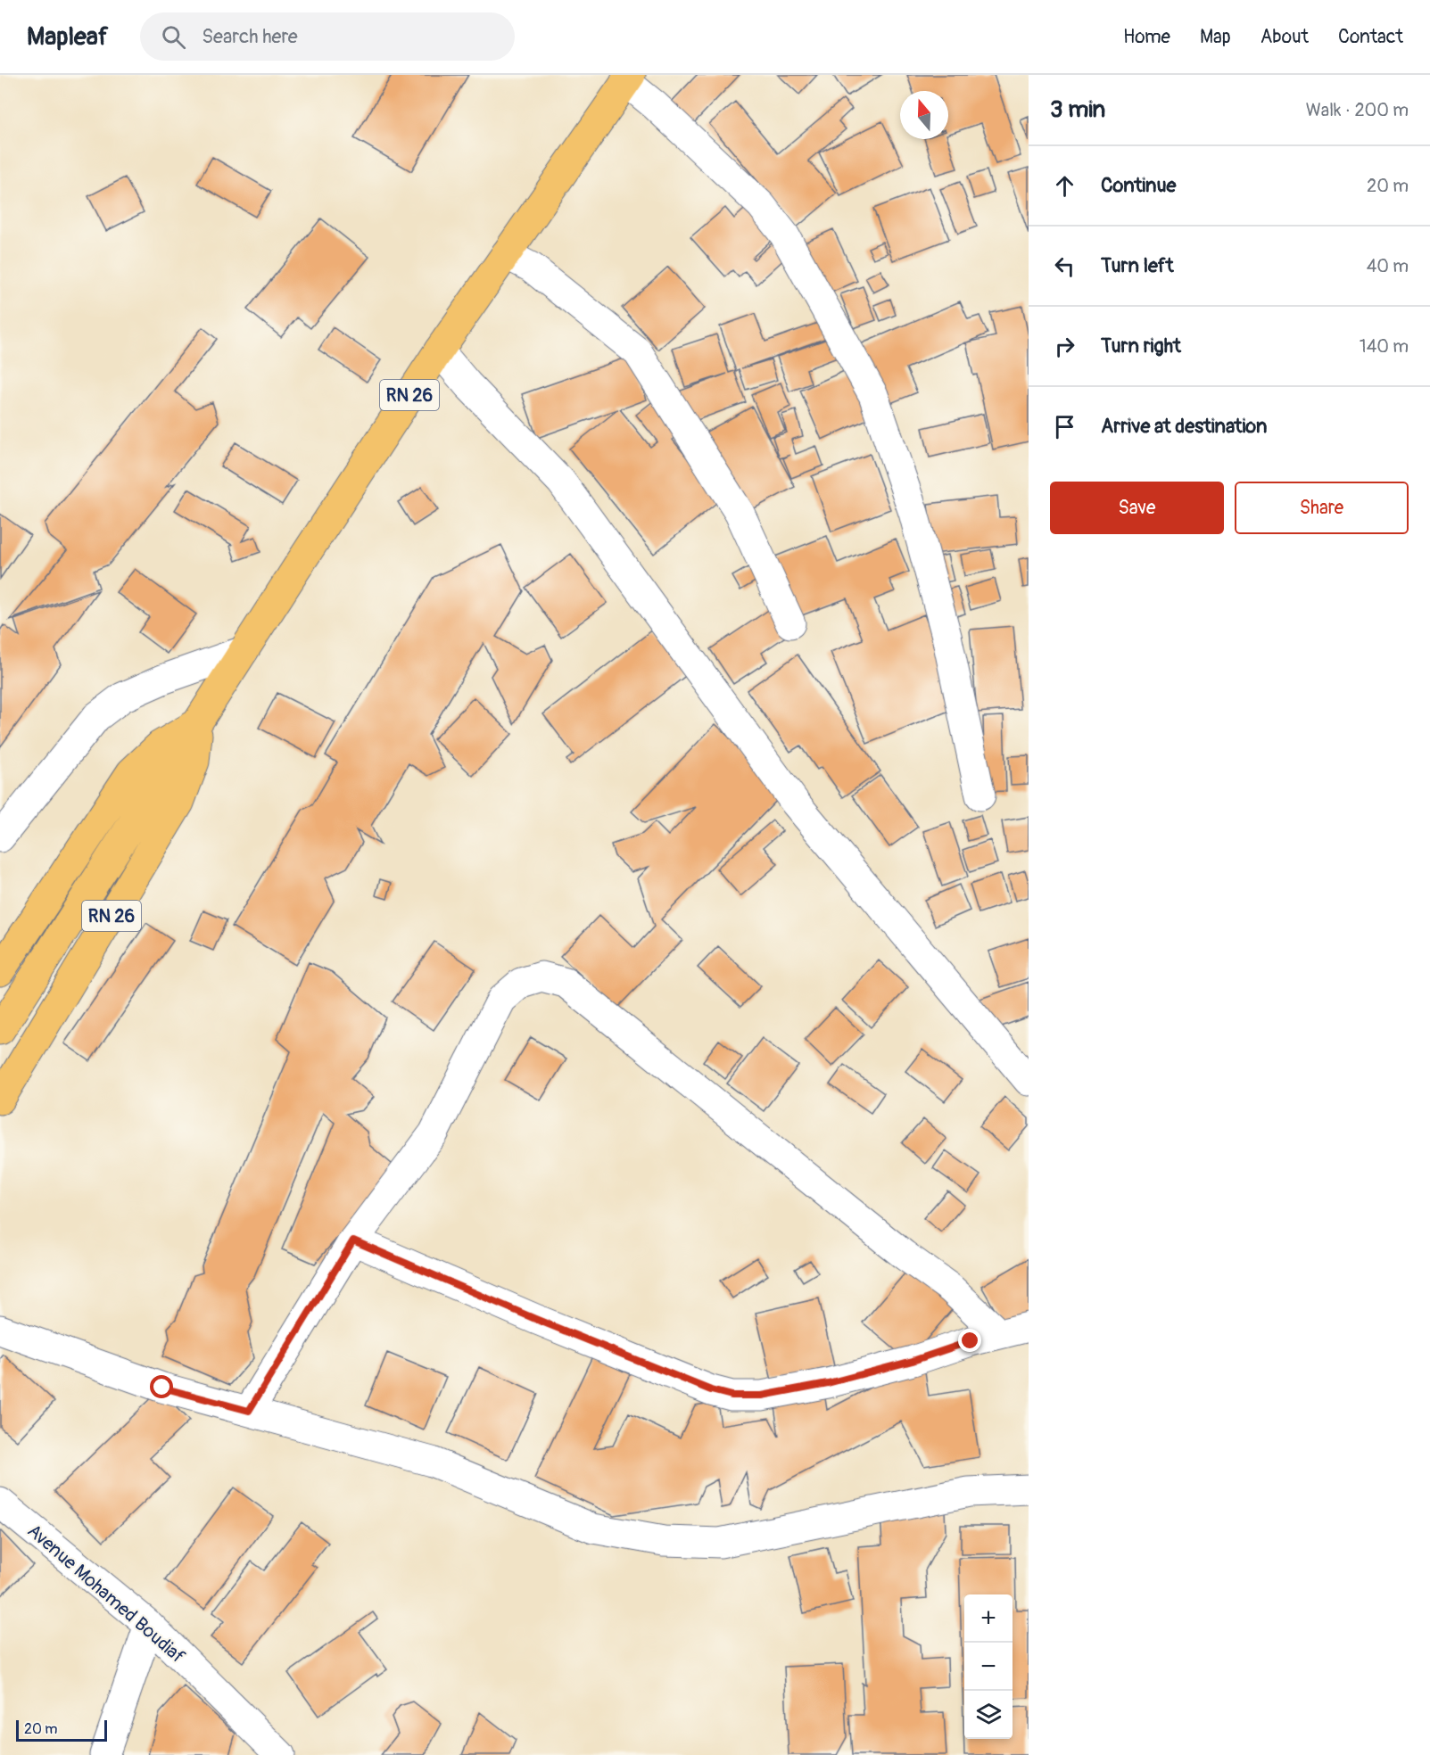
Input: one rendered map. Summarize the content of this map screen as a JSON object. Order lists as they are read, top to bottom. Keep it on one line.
{"streets":{"main road":["RN 26"],"street":["Avenue Mohamed Boudiaf"]},"scale_bar":"20 m","north":"top","page":{"header":"Mapleaf","search":"Search here","nav":["Home","Map","About","Contact"],"heading":["3 min","Walk · 200 m"],"list":[["Continue","20 m"],["Turn left","40 m"],["Turn right","140 m"],"Arrive at destination"],"buttons":["Save","Share"],"map_buttons":["+","−"],"scale":"20 m"}}
